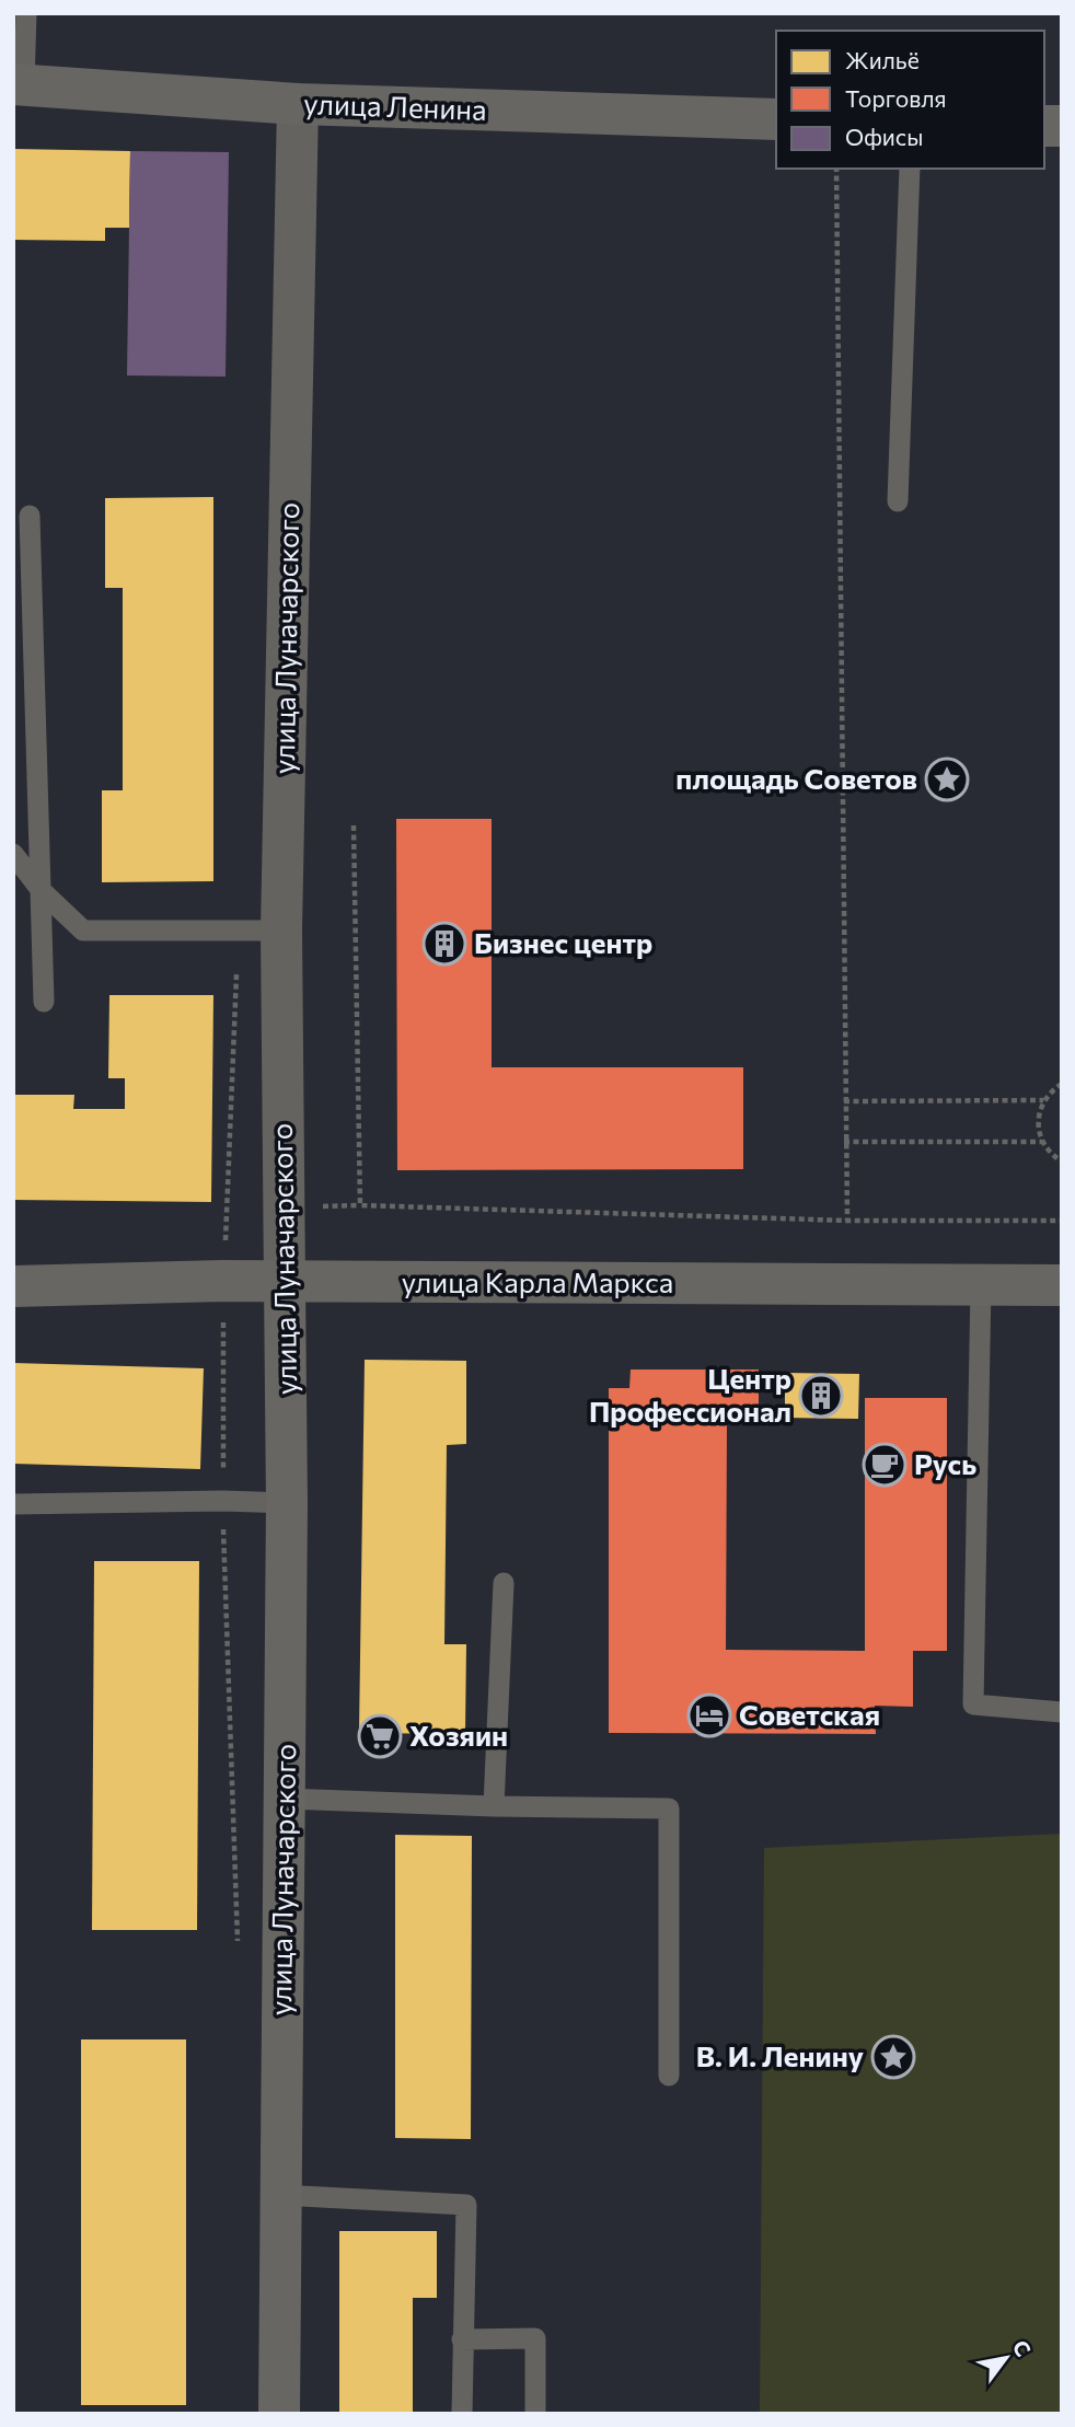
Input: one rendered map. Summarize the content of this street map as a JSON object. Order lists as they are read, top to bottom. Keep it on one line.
{"streets":{"street":["улица Ленина","улица Луначарского","улица Карла Маркса"]},"crossings":[["улица Ленина","улица Луначарского"],["улица Луначарского","улица Карла Маркса"]],"places":{"place":["площадь Советов","В. И. Ленину"],"building":["Бизнес центр","Центр Профессионал"],"cafe":["Русь"],"hotel":["Советская"],"supermarket":["Хозяин"]},"legend":["Жильё","Торговля","Офисы"],"north":"top right"}
